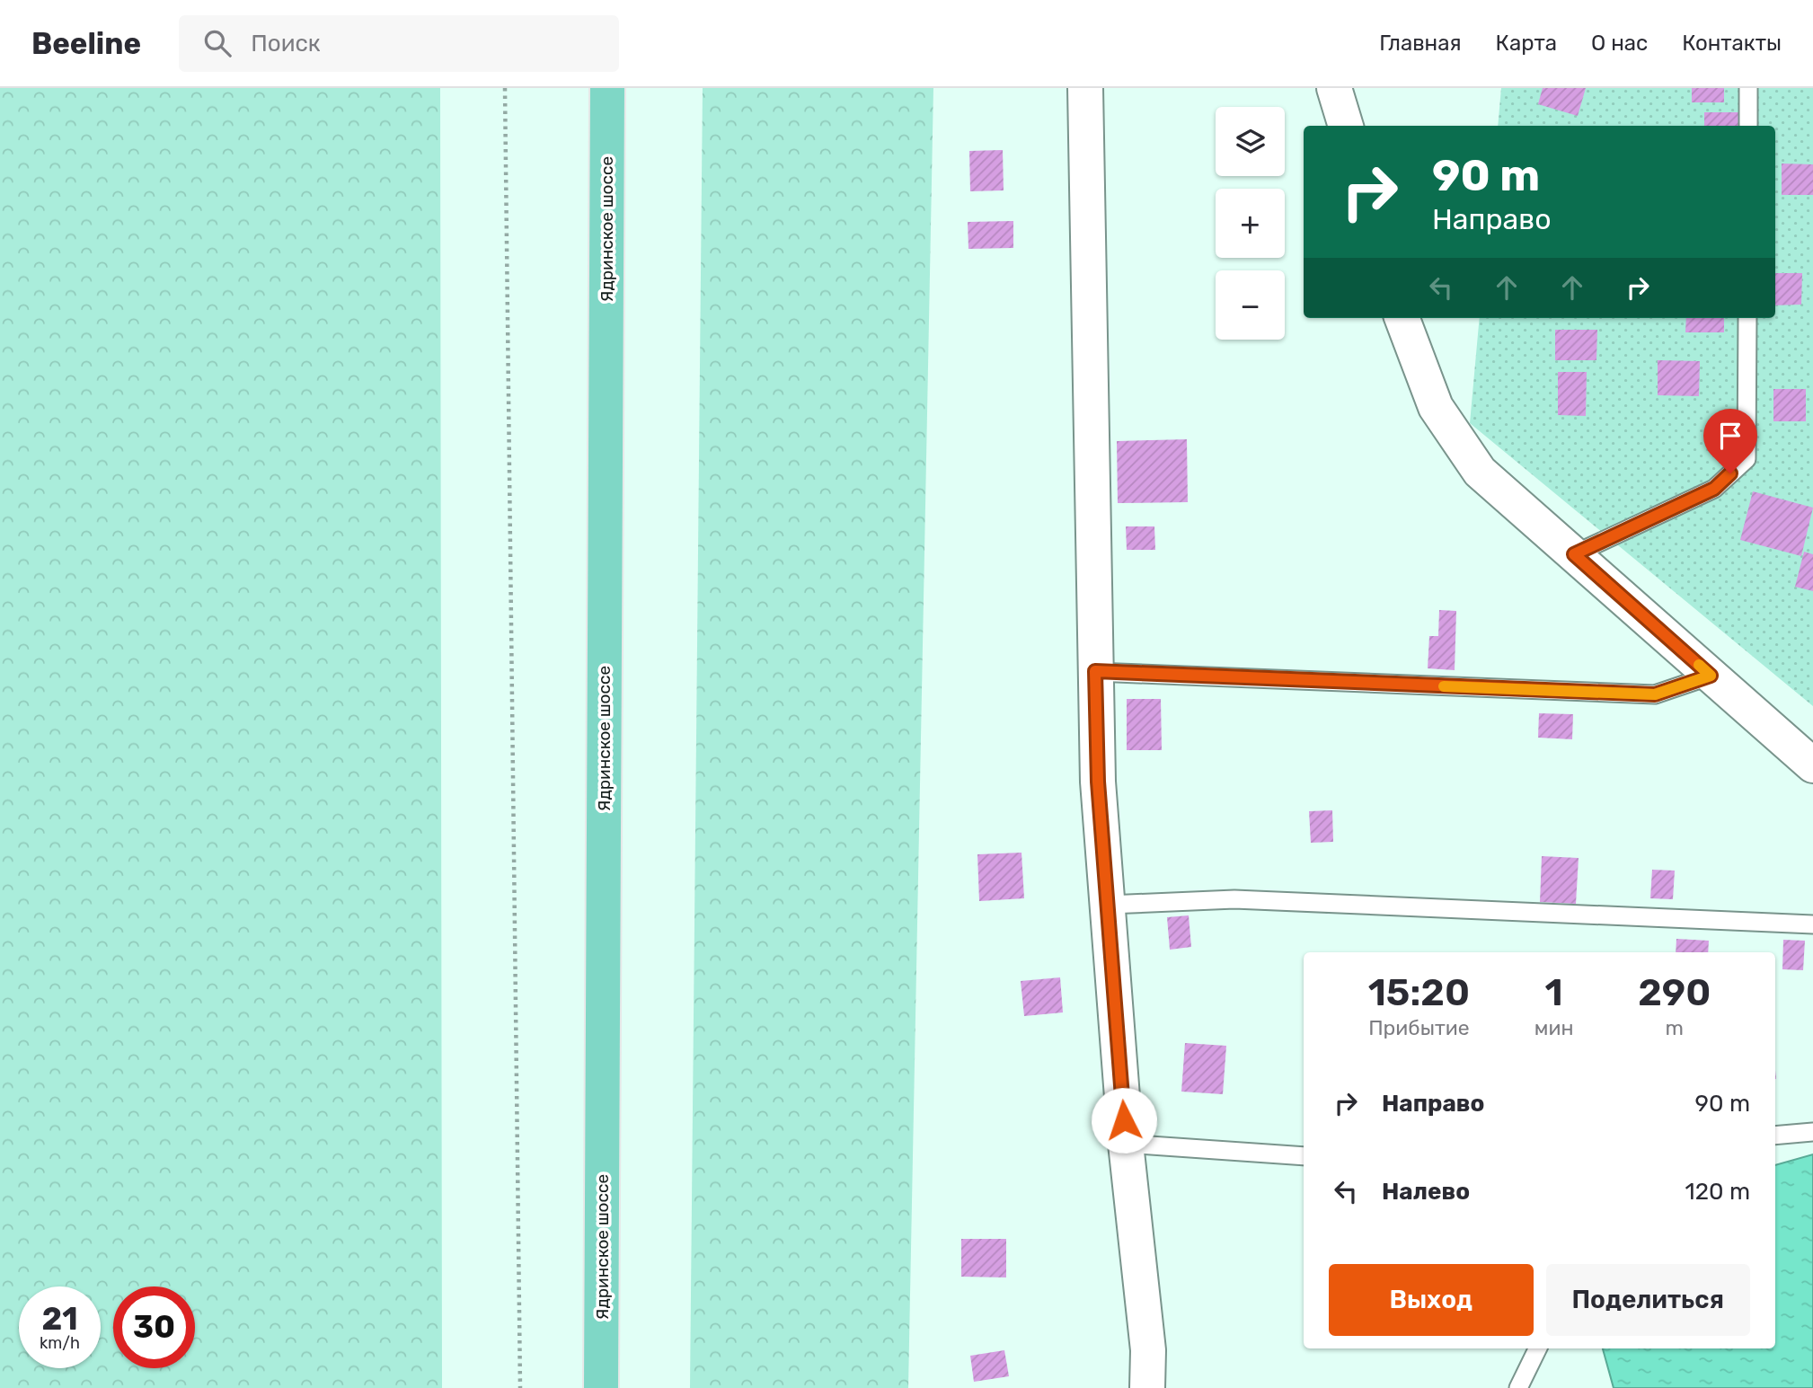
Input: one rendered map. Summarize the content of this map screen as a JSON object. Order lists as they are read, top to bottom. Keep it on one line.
{"streets":{"main road":["Ядринское шоссе"]},"page":{"header":"Beeline","search":"Поиск","nav":["Главная","Карта","О нас","Контакты"],"map_buttons":["+","−"],"turn":["90 m","Направо"],"eta":["15:20","Прибытие","1","мин","290","m"],"list":[{"name":"Направо","value":"90 m"},{"name":"Налево","value":"120 m"}],"buttons":["Выход","Поделиться"],"speed":"21 km/h","limit":"30"}}
